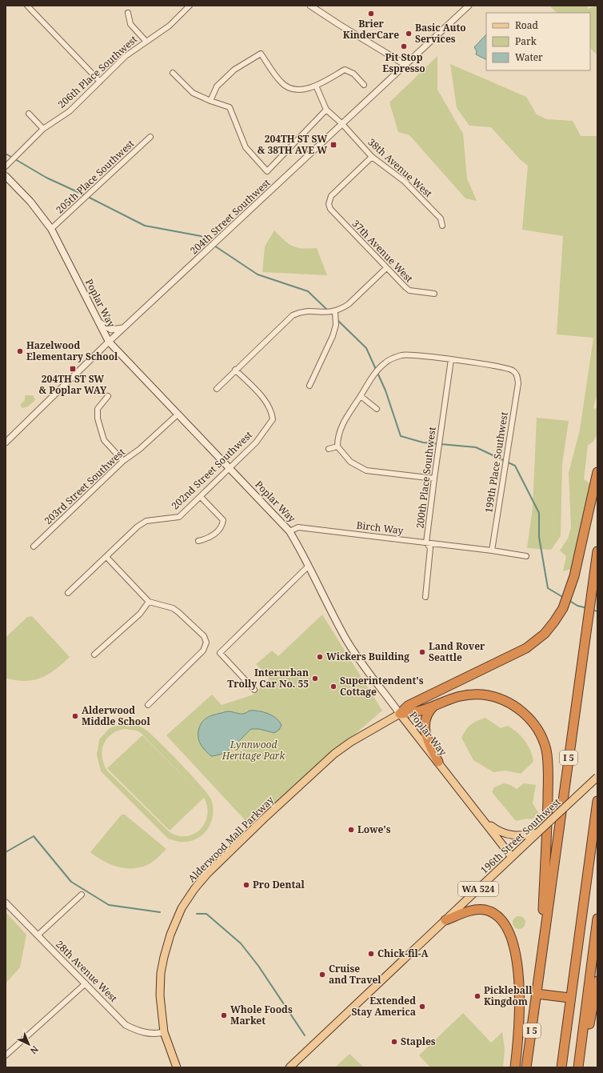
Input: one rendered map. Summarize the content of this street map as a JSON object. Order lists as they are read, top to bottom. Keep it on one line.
{"streets":{"highway":["I 5"],"main road":["Poplar Way","196th Street Southwest","Alderwood Mall Parkway","WA 524"],"street":["206th Place Southwest","38th Avenue West","205th Place Southwest","204th Street Southwest","37th Avenue West","199th Place Southwest","202nd Street Southwest","200th Place Southwest","203rd Street Southwest","Birch Way","28th Avenue West"]},"crossings":[["38th Avenue West","204th Street Southwest"],["38th Avenue West","37th Avenue West"],["205th Place Southwest","Poplar Way"],["204th Street Southwest","Poplar Way"],["Poplar Way","202nd Street Southwest"],["Poplar Way","203rd Street Southwest"],["Poplar Way","Birch Way"],["Poplar Way","196th Street Southwest"],["Poplar Way","Alderwood Mall Parkway"],["199th Place Southwest","200th Place Southwest"],["199th Place Southwest","Birch Way"],["200th Place Southwest","Birch Way"],["Alderwood Mall Parkway","28th Avenue West"]],"parks":["Lynnwood Heritage Park"],"places":{"other":["Brier KinderCare","Basic Auto Services","Pit Stop Espresso","Hazelwood Elementary School","Land Rover Seattle","Wickers Building","Interurban Trolly Car No. 55","Superintendent's Cottage","Alderwood Middle School","Lowe's","Pro Dental","Chick-fil-A","Cruise and Travel","Pickleball Kingdom","Extended Stay America","Whole Foods Market","Staples"],"transit":["204TH ST SW & 38TH AVE W","204TH ST SW & Poplar WAY"]},"legend":["Road","Park","Water"],"north":"bottom right"}
